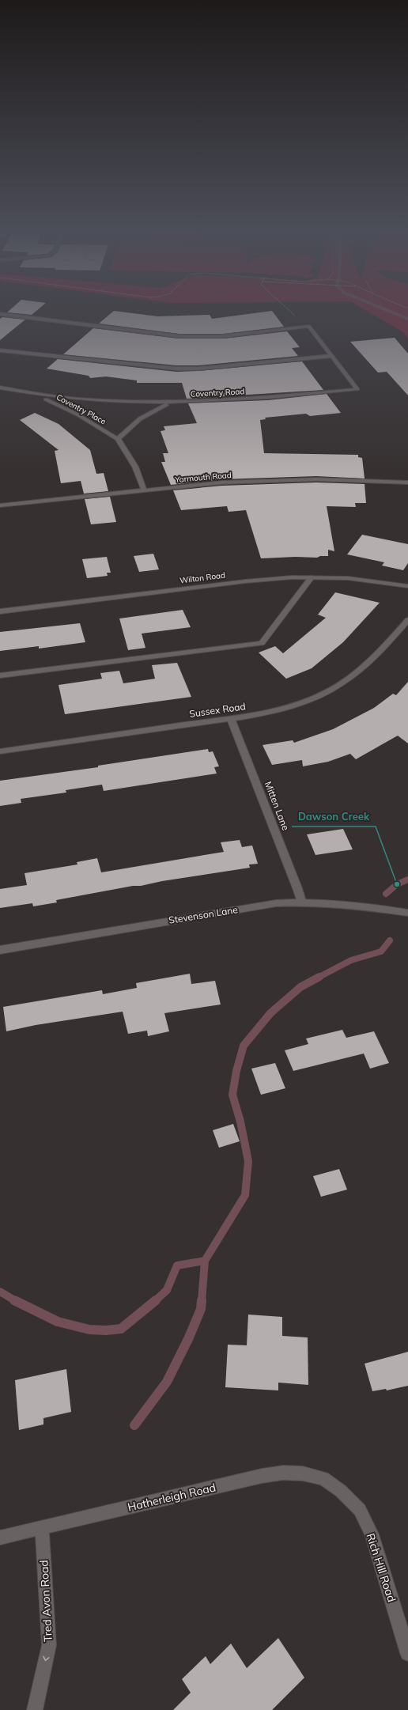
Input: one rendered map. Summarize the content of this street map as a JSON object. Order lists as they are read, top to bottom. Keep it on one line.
{"streets":{"street":["Coventry Road","Coventry Place","Yarmouth Road","Wilton Road","Sussex Road","Mitten Lane","Stevenson Lane","Hatherleigh Road","Rich Hill Road","Tred Avon Road"]},"crossings":[["Coventry Road","Coventry Place"],["Coventry Place","Yarmouth Road"],["Sussex Road","Mitten Lane"],["Mitten Lane","Stevenson Lane"],["Hatherleigh Road","Rich Hill Road"],["Hatherleigh Road","Tred Avon Road"]],"one_way":["Tred Avon Road"],"places":["Dawson Creek"]}
